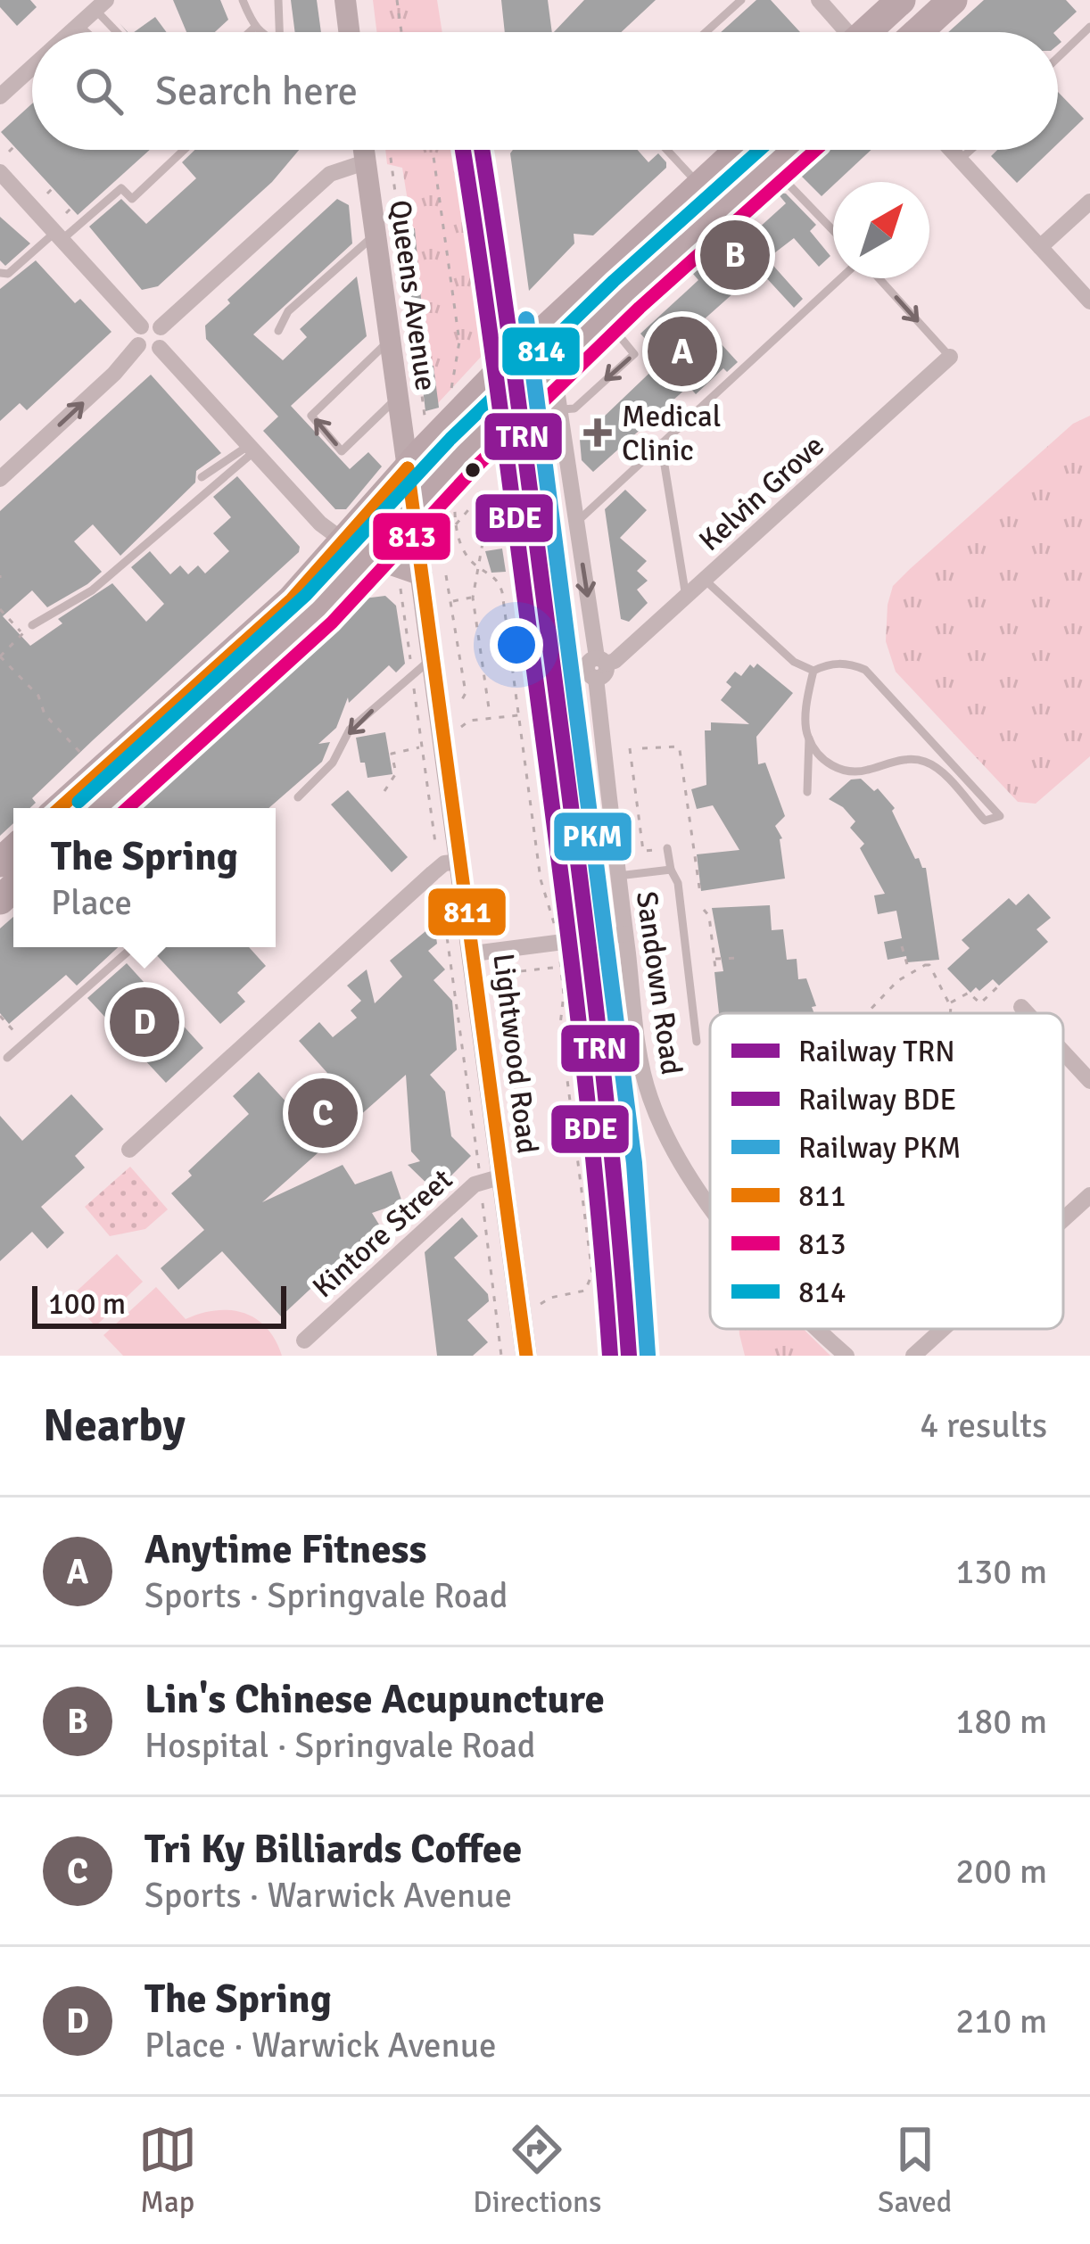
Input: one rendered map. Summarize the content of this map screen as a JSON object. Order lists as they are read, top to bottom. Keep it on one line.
{"streets":{"main road":["Queens Avenue","Lightwood Road"],"street":["Kelvin Grove","Sandown Road","Kintore Street"]},"crossings":[["Kelvin Grove","Sandown Road"],["Lightwood Road","Kintore Street"]],"places":{"health":["Medical Clinic"]},"lines":["rail line TRN","rail line BDE","transit line 813","transit line 814","rail line PKM","transit line 811"],"legend":["Railway TRN","Railway BDE","Railway PKM","811","813","814"],"scale_bar":"100 m","north":"top right","page":{"search":"Search here","pins":["B","A","D","C"],"popup":["The Spring","Place"],"scale":"100 m","heading":["Nearby","4 results"],"list":[{"mark":"A","name":"Anytime Fitness","note":"Sports · Springvale Road","value":"130 m"},{"mark":"B","name":"Lin's Chinese Acupuncture","note":"Hospital · Springvale Road","value":"180 m"},{"mark":"C","name":"Tri Ky Billiards Coffee","note":"Sports · Warwick Avenue","value":"200 m"},{"mark":"D","name":"The Spring","note":"Place · Warwick Avenue","value":"210 m"}],"nav":["Map","Directions","Saved"]}}
